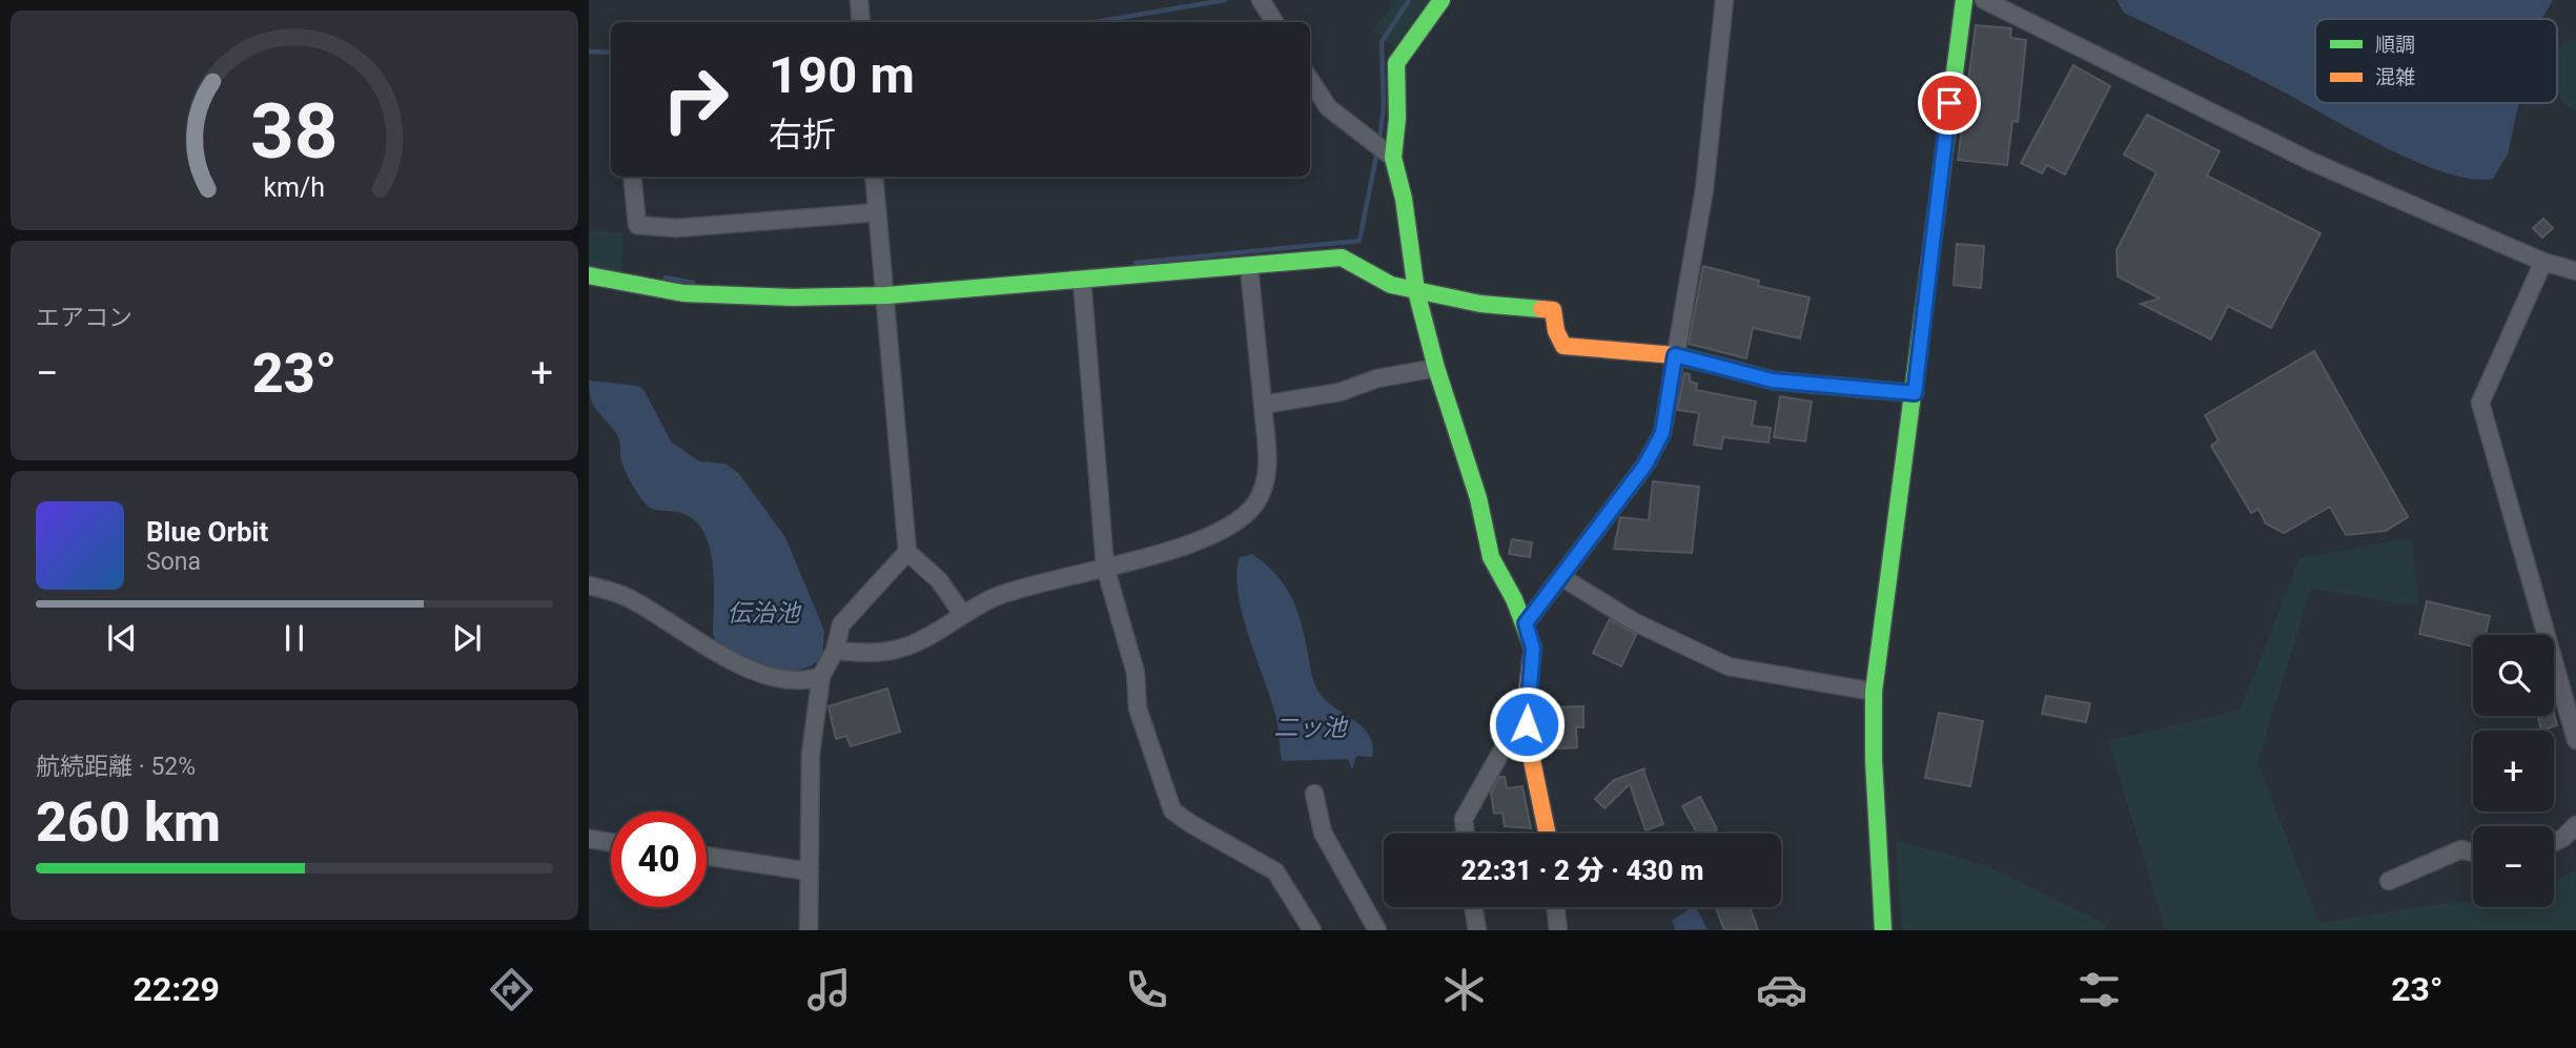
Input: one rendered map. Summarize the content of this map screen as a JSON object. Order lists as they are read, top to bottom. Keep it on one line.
{"water":["伝治池","二ッ池"],"legend":["順調","混雑"],"page":{"turn":["190 m","右折"],"tile":["エアコン",["航続距離 · 52%","260 km"]],"heat":["−","23°","+"],"song":["Blue Orbit","Sona"],"map_buttons":["+","−"],"limit":"40","trip":"22:31 · 2 分 · 430 m","tabs":["22:29","23°"],"gauge":["38","km/h"]}}
